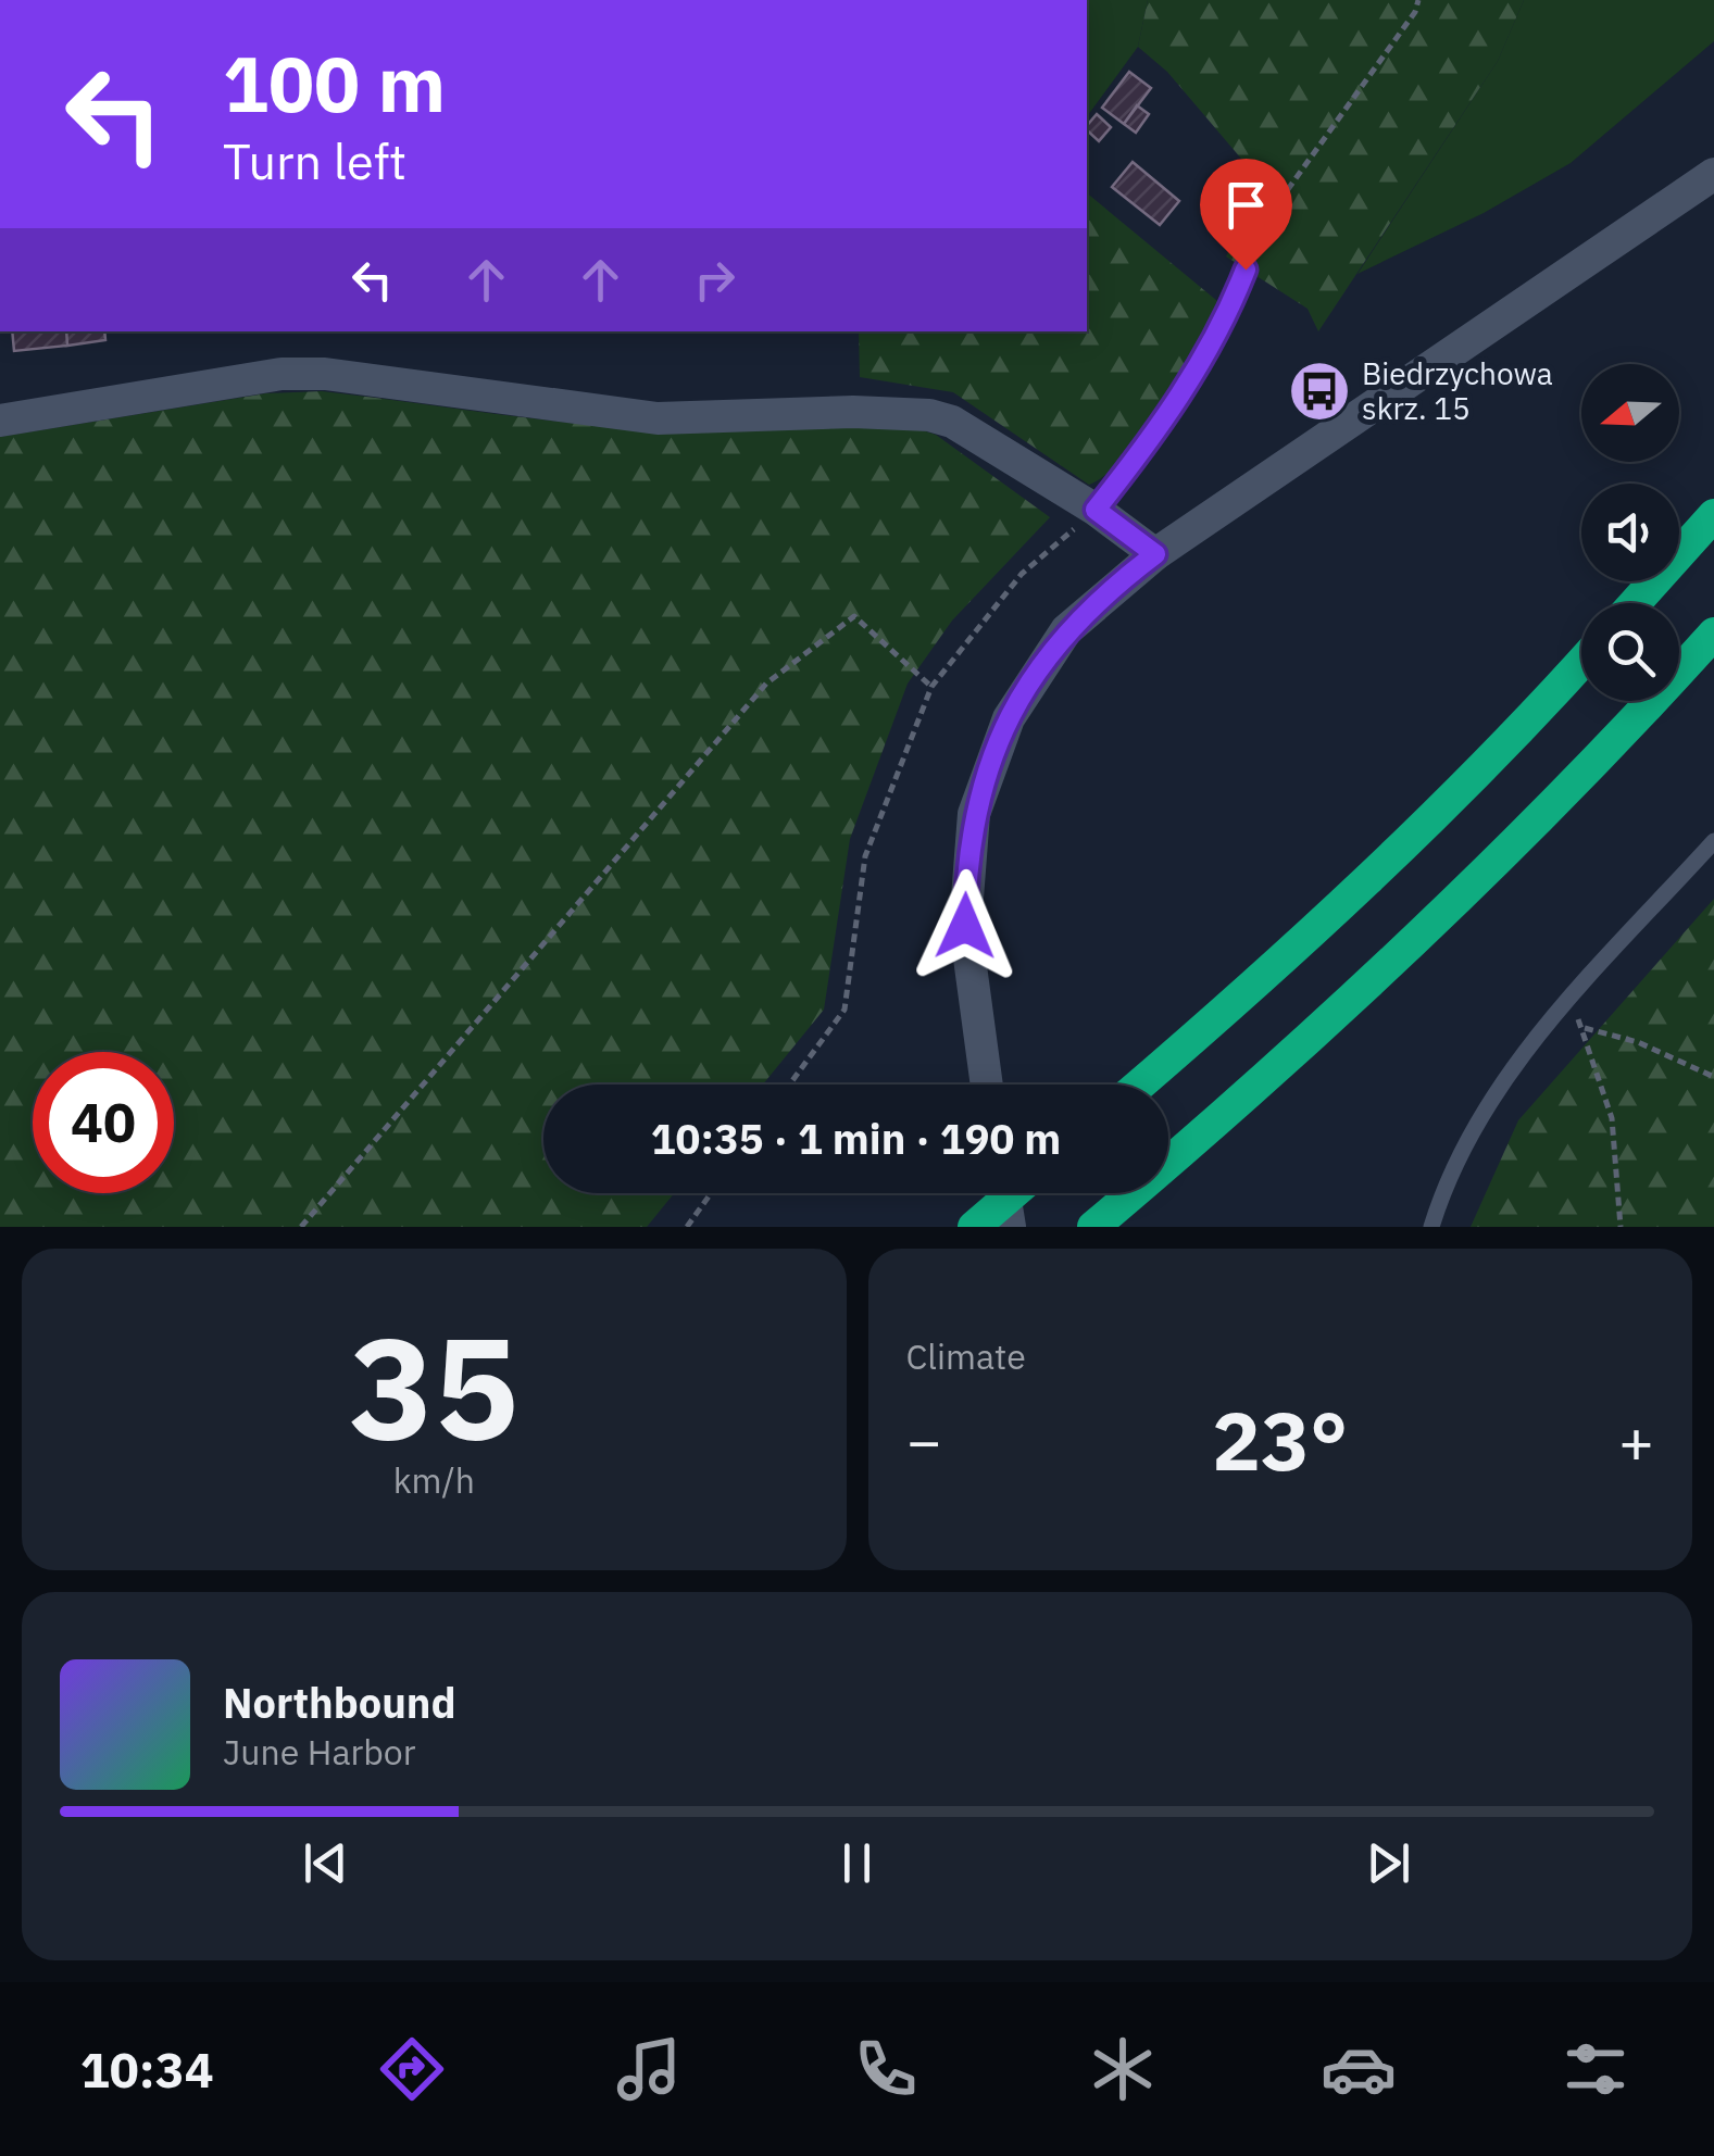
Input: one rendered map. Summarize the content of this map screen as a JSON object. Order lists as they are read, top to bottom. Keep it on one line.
{"places":{"bus stop":["Biedrzychowa skrz. 15"]},"north":"left","page":{"turn":["100 m","Turn left"],"limit":"40","trip":"10:35 · 1 min · 190 m","tile":[["35","km/h"],"Climate"],"heat":["−","23°","+"],"song":["Northbound","June Harbor"],"tabs":"10:34"}}
